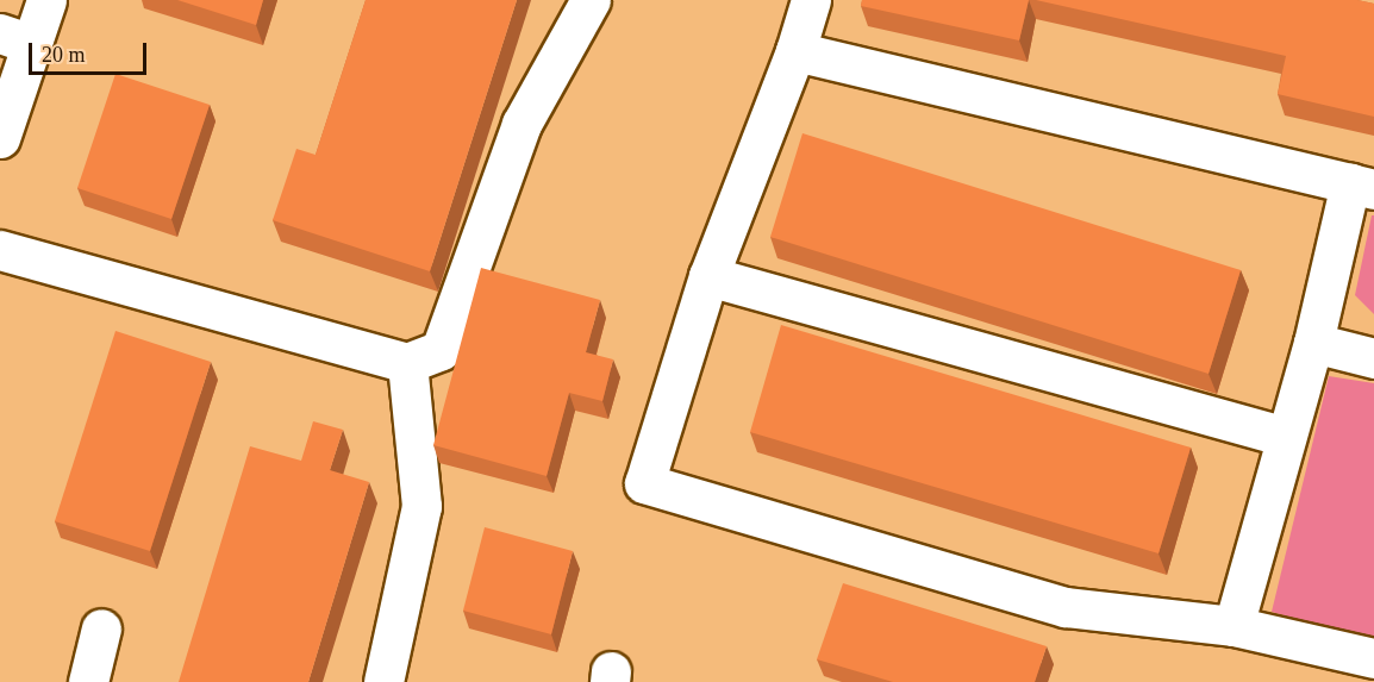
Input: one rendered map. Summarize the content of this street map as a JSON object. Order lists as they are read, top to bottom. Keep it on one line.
{"scale_bar":"20 m"}
